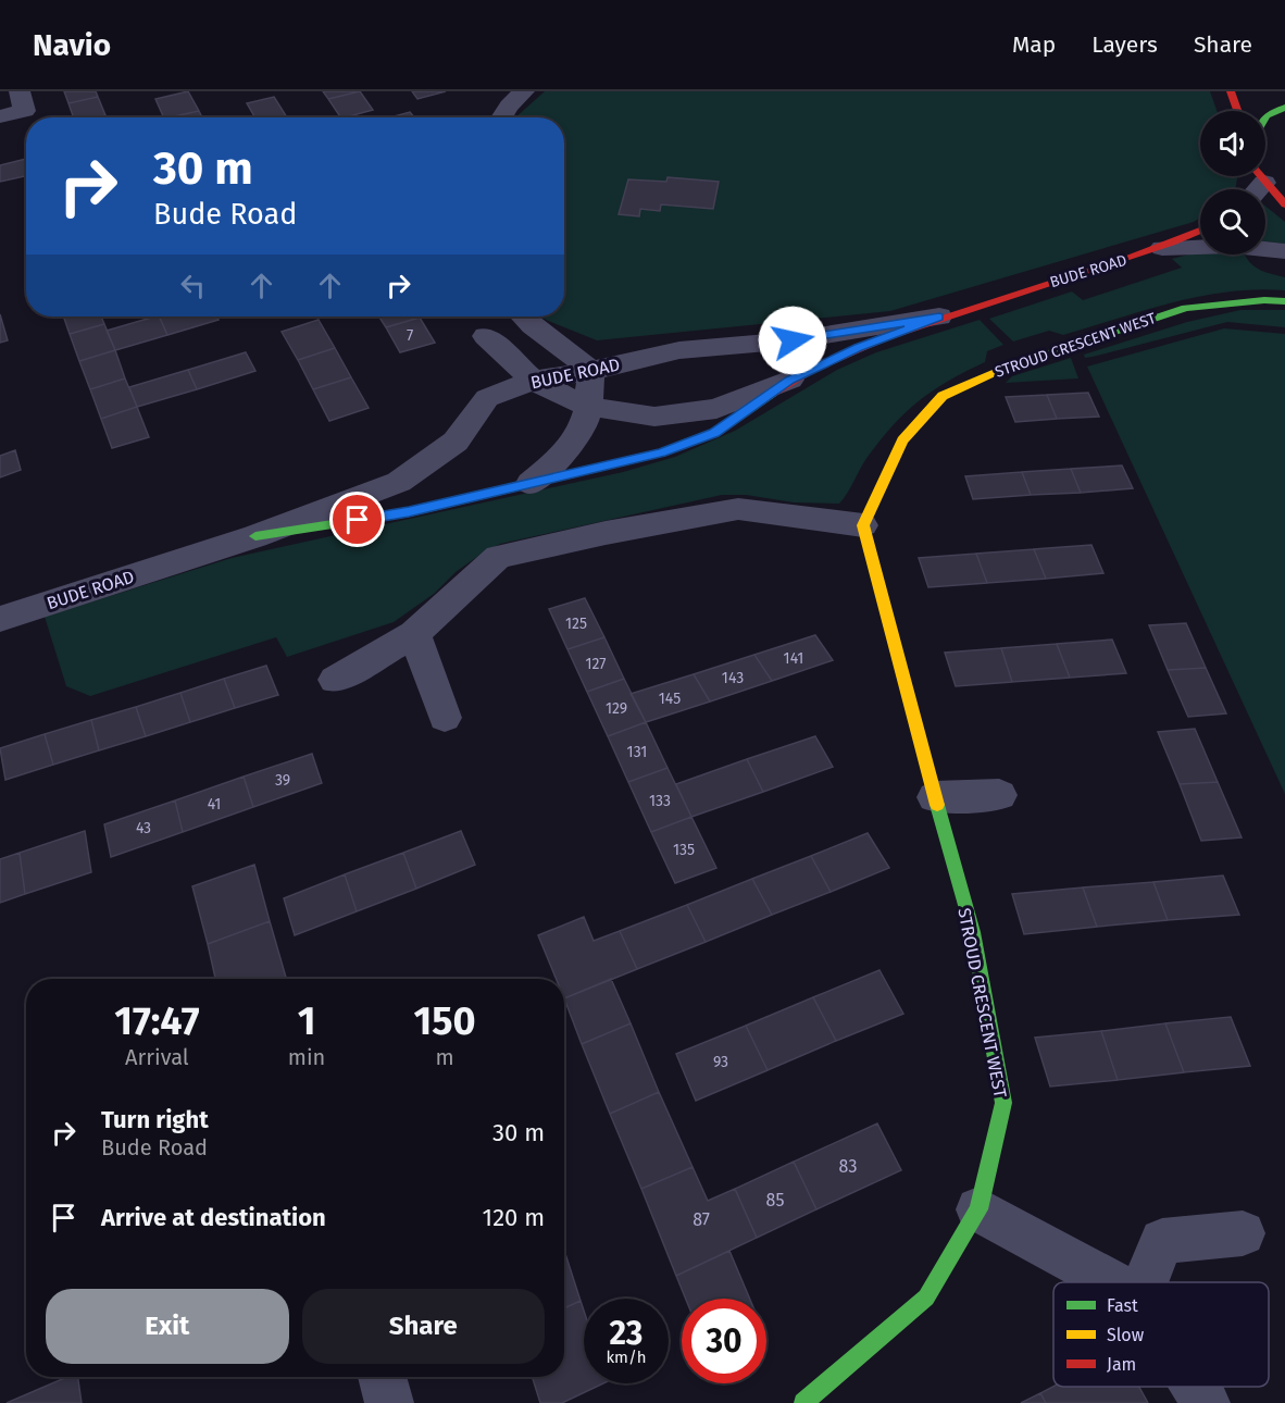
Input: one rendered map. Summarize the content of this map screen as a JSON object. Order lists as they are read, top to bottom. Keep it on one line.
{"streets":{"street":["BUDE ROAD","STROUD CRESCENT WEST"]},"house_numbers":["7","125","141","127","143","145","129","131","39","133","41","43","135","93","83","85","87"],"legend":["Fast","Slow","Jam"],"page":{"header":"Navio","nav":["Map","Layers","Share"],"turn":["30 m","Bude Road"],"eta":["17:47","Arrival","1","min","150","m"],"list":[{"name":"Turn right","note":"Bude Road","value":"30 m"},{"name":"Arrive at destination","value":"120 m"}],"buttons":["Exit","Share"],"speed":"23 km/h","limit":"30"}}
